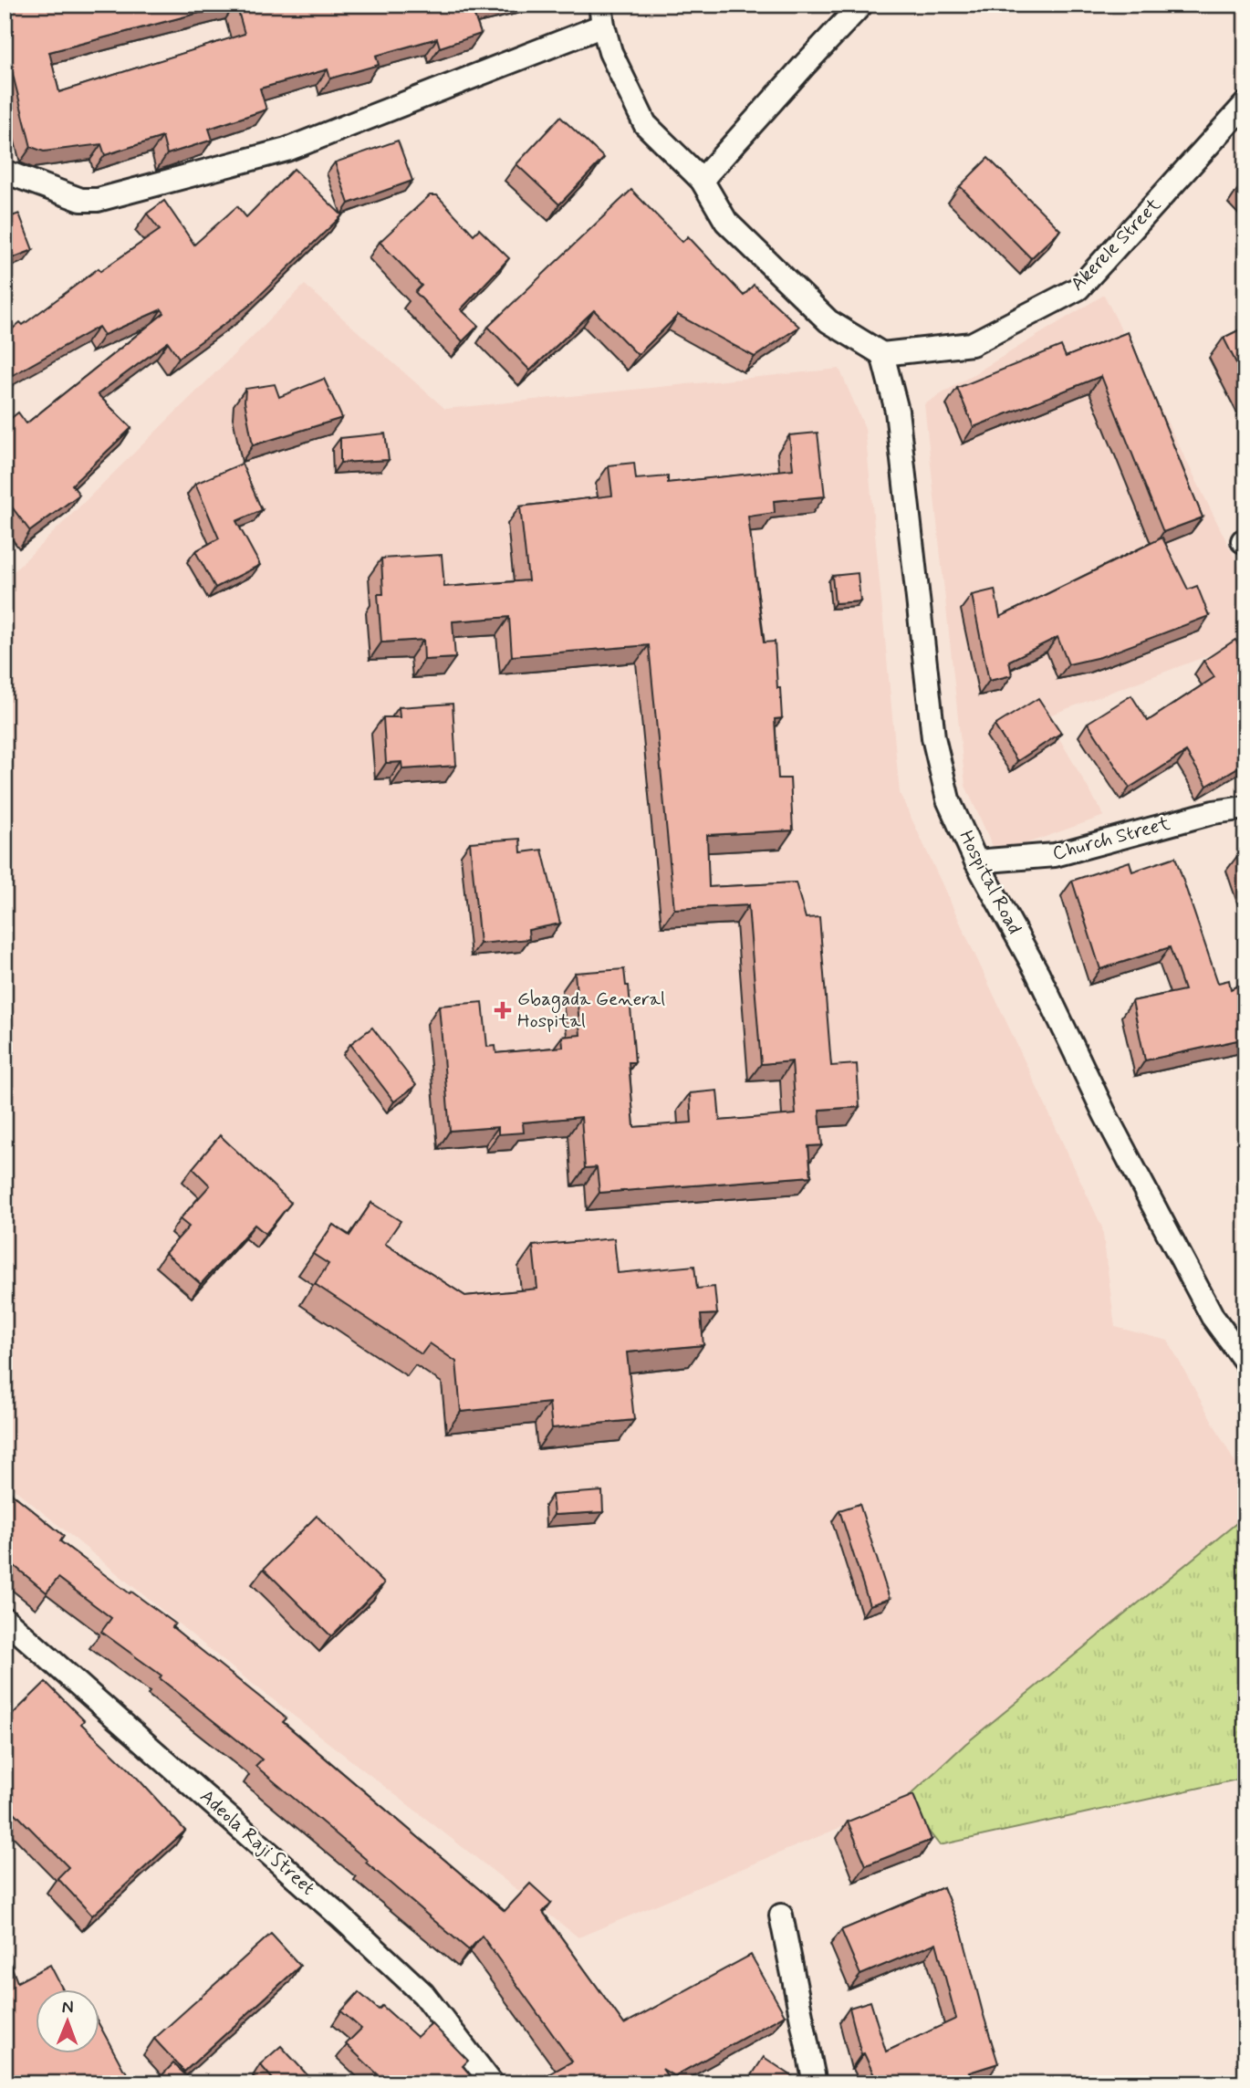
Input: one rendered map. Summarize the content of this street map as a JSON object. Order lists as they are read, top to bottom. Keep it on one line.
{"streets":{"street":["Akerele Street","Church Street","Hospital Road","Adeola Raji Street"]},"crossings":[["Akerele Street","Hospital Road"],["Church Street","Hospital Road"]],"places":{"health":["Gbagada General Hospital"]},"north":"top"}
